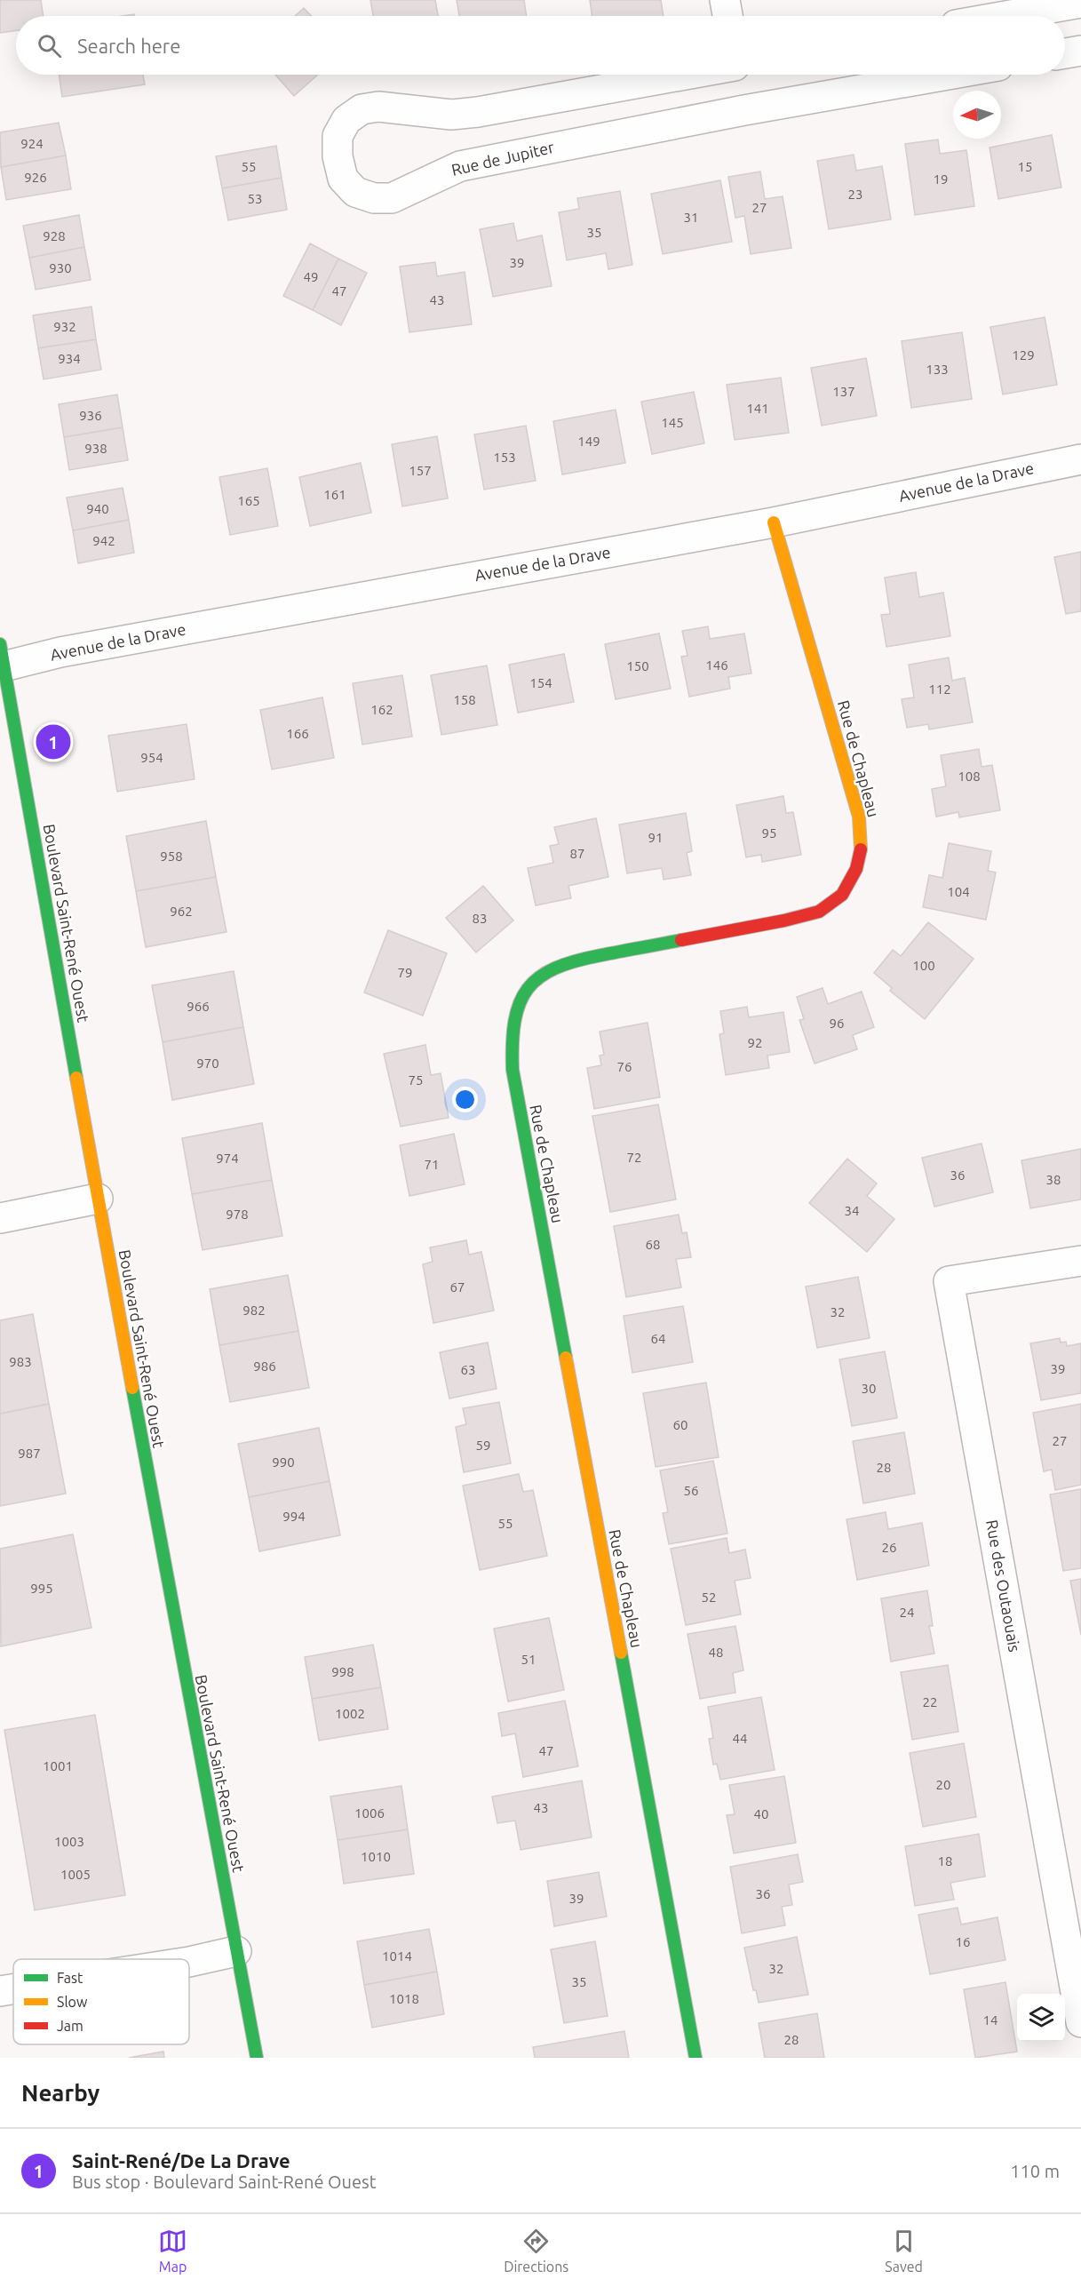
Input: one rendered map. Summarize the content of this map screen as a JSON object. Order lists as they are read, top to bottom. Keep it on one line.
{"streets":{"street":["Rue de Jupiter","Avenue de la Drave","Rue de Chapleau","Boulevard Saint-René Ouest","Rue des Outaouais"]},"crossings":[["Avenue de la Drave","Rue de Chapleau"],["Avenue de la Drave","Boulevard Saint-René Ouest"]],"house_numbers":["924","55","15","926","19","23","53","27","31","35","928","39","930","49","47","43","932","129","934","133","137","141","936","145","149","938","153","157","161","165","940","942","146","150","154","112","158","162","166","954","108","95","91","87","958","104","962","83","100","79","966","96","92","970","76","75","72","974","71","36","38","34","978","68","67","982","32","64","983","986","39","63","30","60","27","59","987","990","28","56","994","55","26","995","52","24","48","51","998","22","1002","44","47","1001","20","43","1006","40","1003","1010","18","1005","36","39","16","1014","32","35","1018","14","28"],"legend":["Fast","Slow","Jam"],"north":"left","page":{"search":"Search here","pins":"1","heading":"Nearby","list":[{"mark":"1","name":"Saint-René/De La Drave","note":"Bus stop · Boulevard Saint-René Ouest","value":"110 m"}],"nav":["Map","Directions","Saved"]}}
